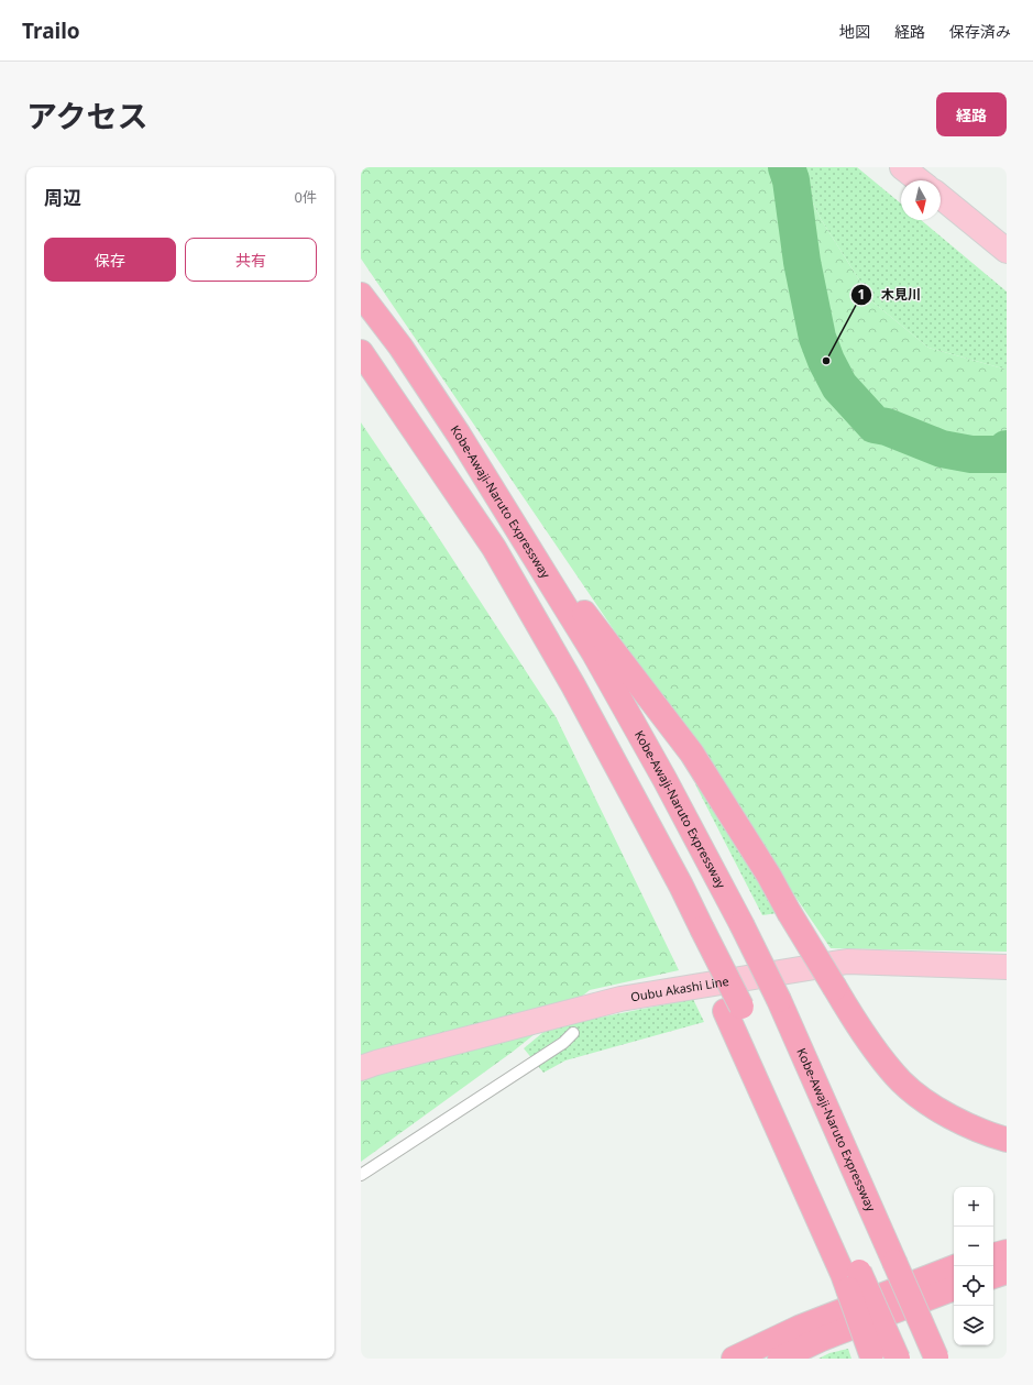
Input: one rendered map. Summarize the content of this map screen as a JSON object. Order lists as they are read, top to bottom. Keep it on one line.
{"streets":{"highway":["Kobe-Awaji-Naruto Expressway"],"main road":["Oubu Akashi Line"]},"places":["木見川"],"north":"bottom","page":{"header":"Trailo","nav":["地図","経路","保存済み"],"title":"アクセス","buttons":["経路",["保存","共有"]],"heading":["周辺","0件"],"map_buttons":["+","−"]}}
